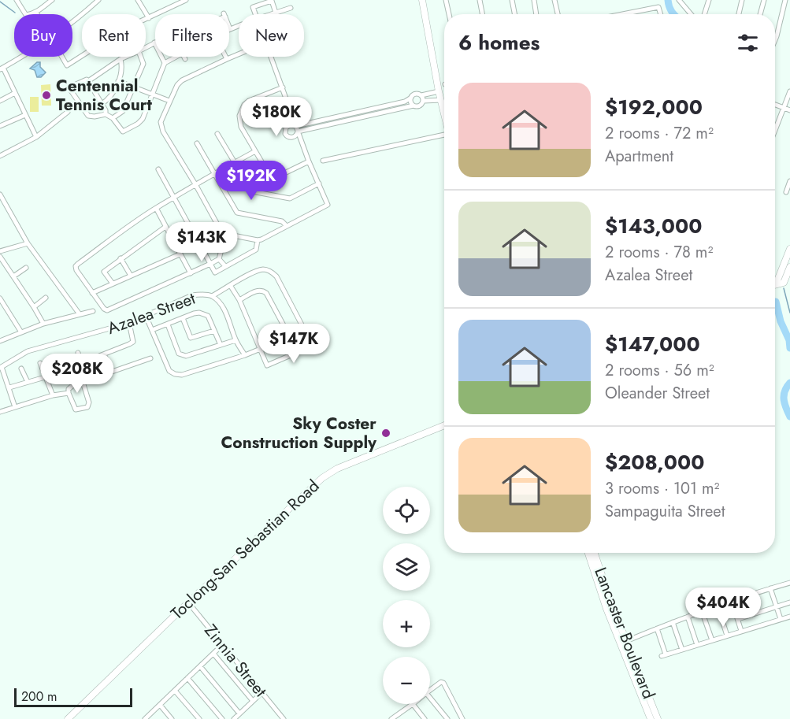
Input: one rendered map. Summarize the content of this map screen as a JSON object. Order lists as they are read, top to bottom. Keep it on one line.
{"streets":{"main road":["Toclong-San Sebastian Road","Lancaster Boulevard"],"street":["Azalea Street","Zinnia Street"]},"crossings":[["Toclong-San Sebastian Road","Zinnia Street"]],"places":["Centennial Tennis Court","Sky Coster Construction Supply"],"scale_bar":"200 m","page":{"chip":["Buy","Rent","Filters","New"],"heading":"6 homes","list":[{"name":"$192,000","note":"2 rooms · 72 m² · Apartment"},{"name":"$143,000","note":"2 rooms · 78 m² · Azalea Street"},{"name":"$147,000","note":"2 rooms · 56 m² · Oleander Street"},{"name":"$208,000","note":"3 rooms · 101 m² · Sampaguita Street"}],"price":["$180K","$192K","$143K","$147K","$208K","$404K"],"map_buttons":["+","−"],"scale":"200 m"}}
